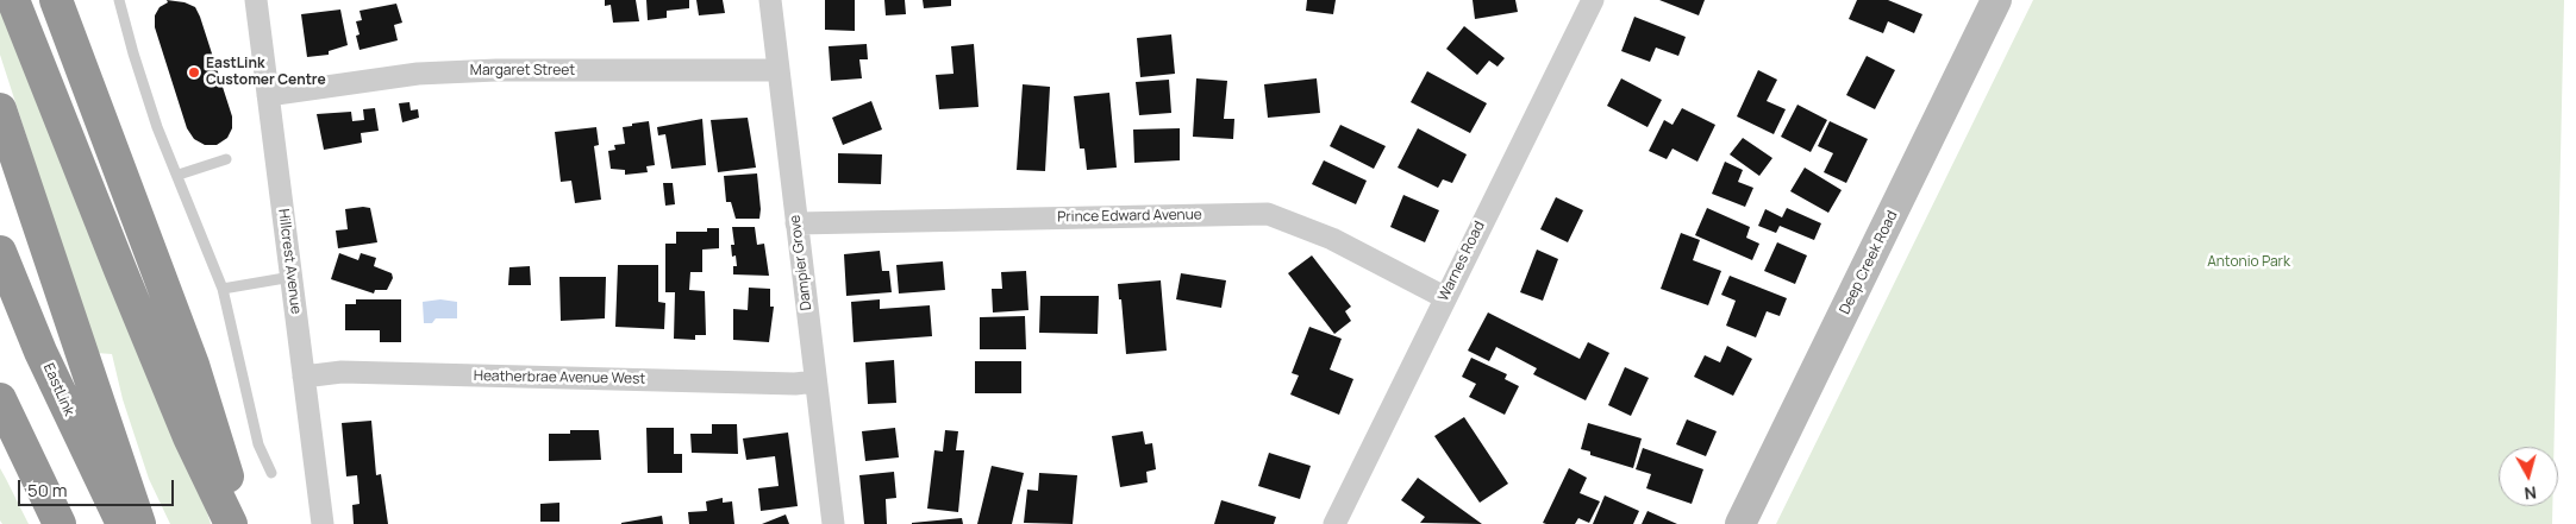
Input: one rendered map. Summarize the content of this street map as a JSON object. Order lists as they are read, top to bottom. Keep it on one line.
{"streets":{"highway":["EastLink"],"main road":["Deep Creek Road"],"street":["Margaret Street","Prince Edward Avenue","Hillcrest Avenue","Warnes Road","Dampier Grove","Heatherbrae Avenue West"]},"crossings":[["Margaret Street","Hillcrest Avenue"],["Margaret Street","Dampier Grove"],["Prince Edward Avenue","Warnes Road"],["Prince Edward Avenue","Dampier Grove"],["Hillcrest Avenue","Heatherbrae Avenue West"],["Dampier Grove","Heatherbrae Avenue West"]],"parks":["Antonio Park"],"places":["EastLink Customer Centre"],"scale_bar":"50 m","north":"bottom"}
